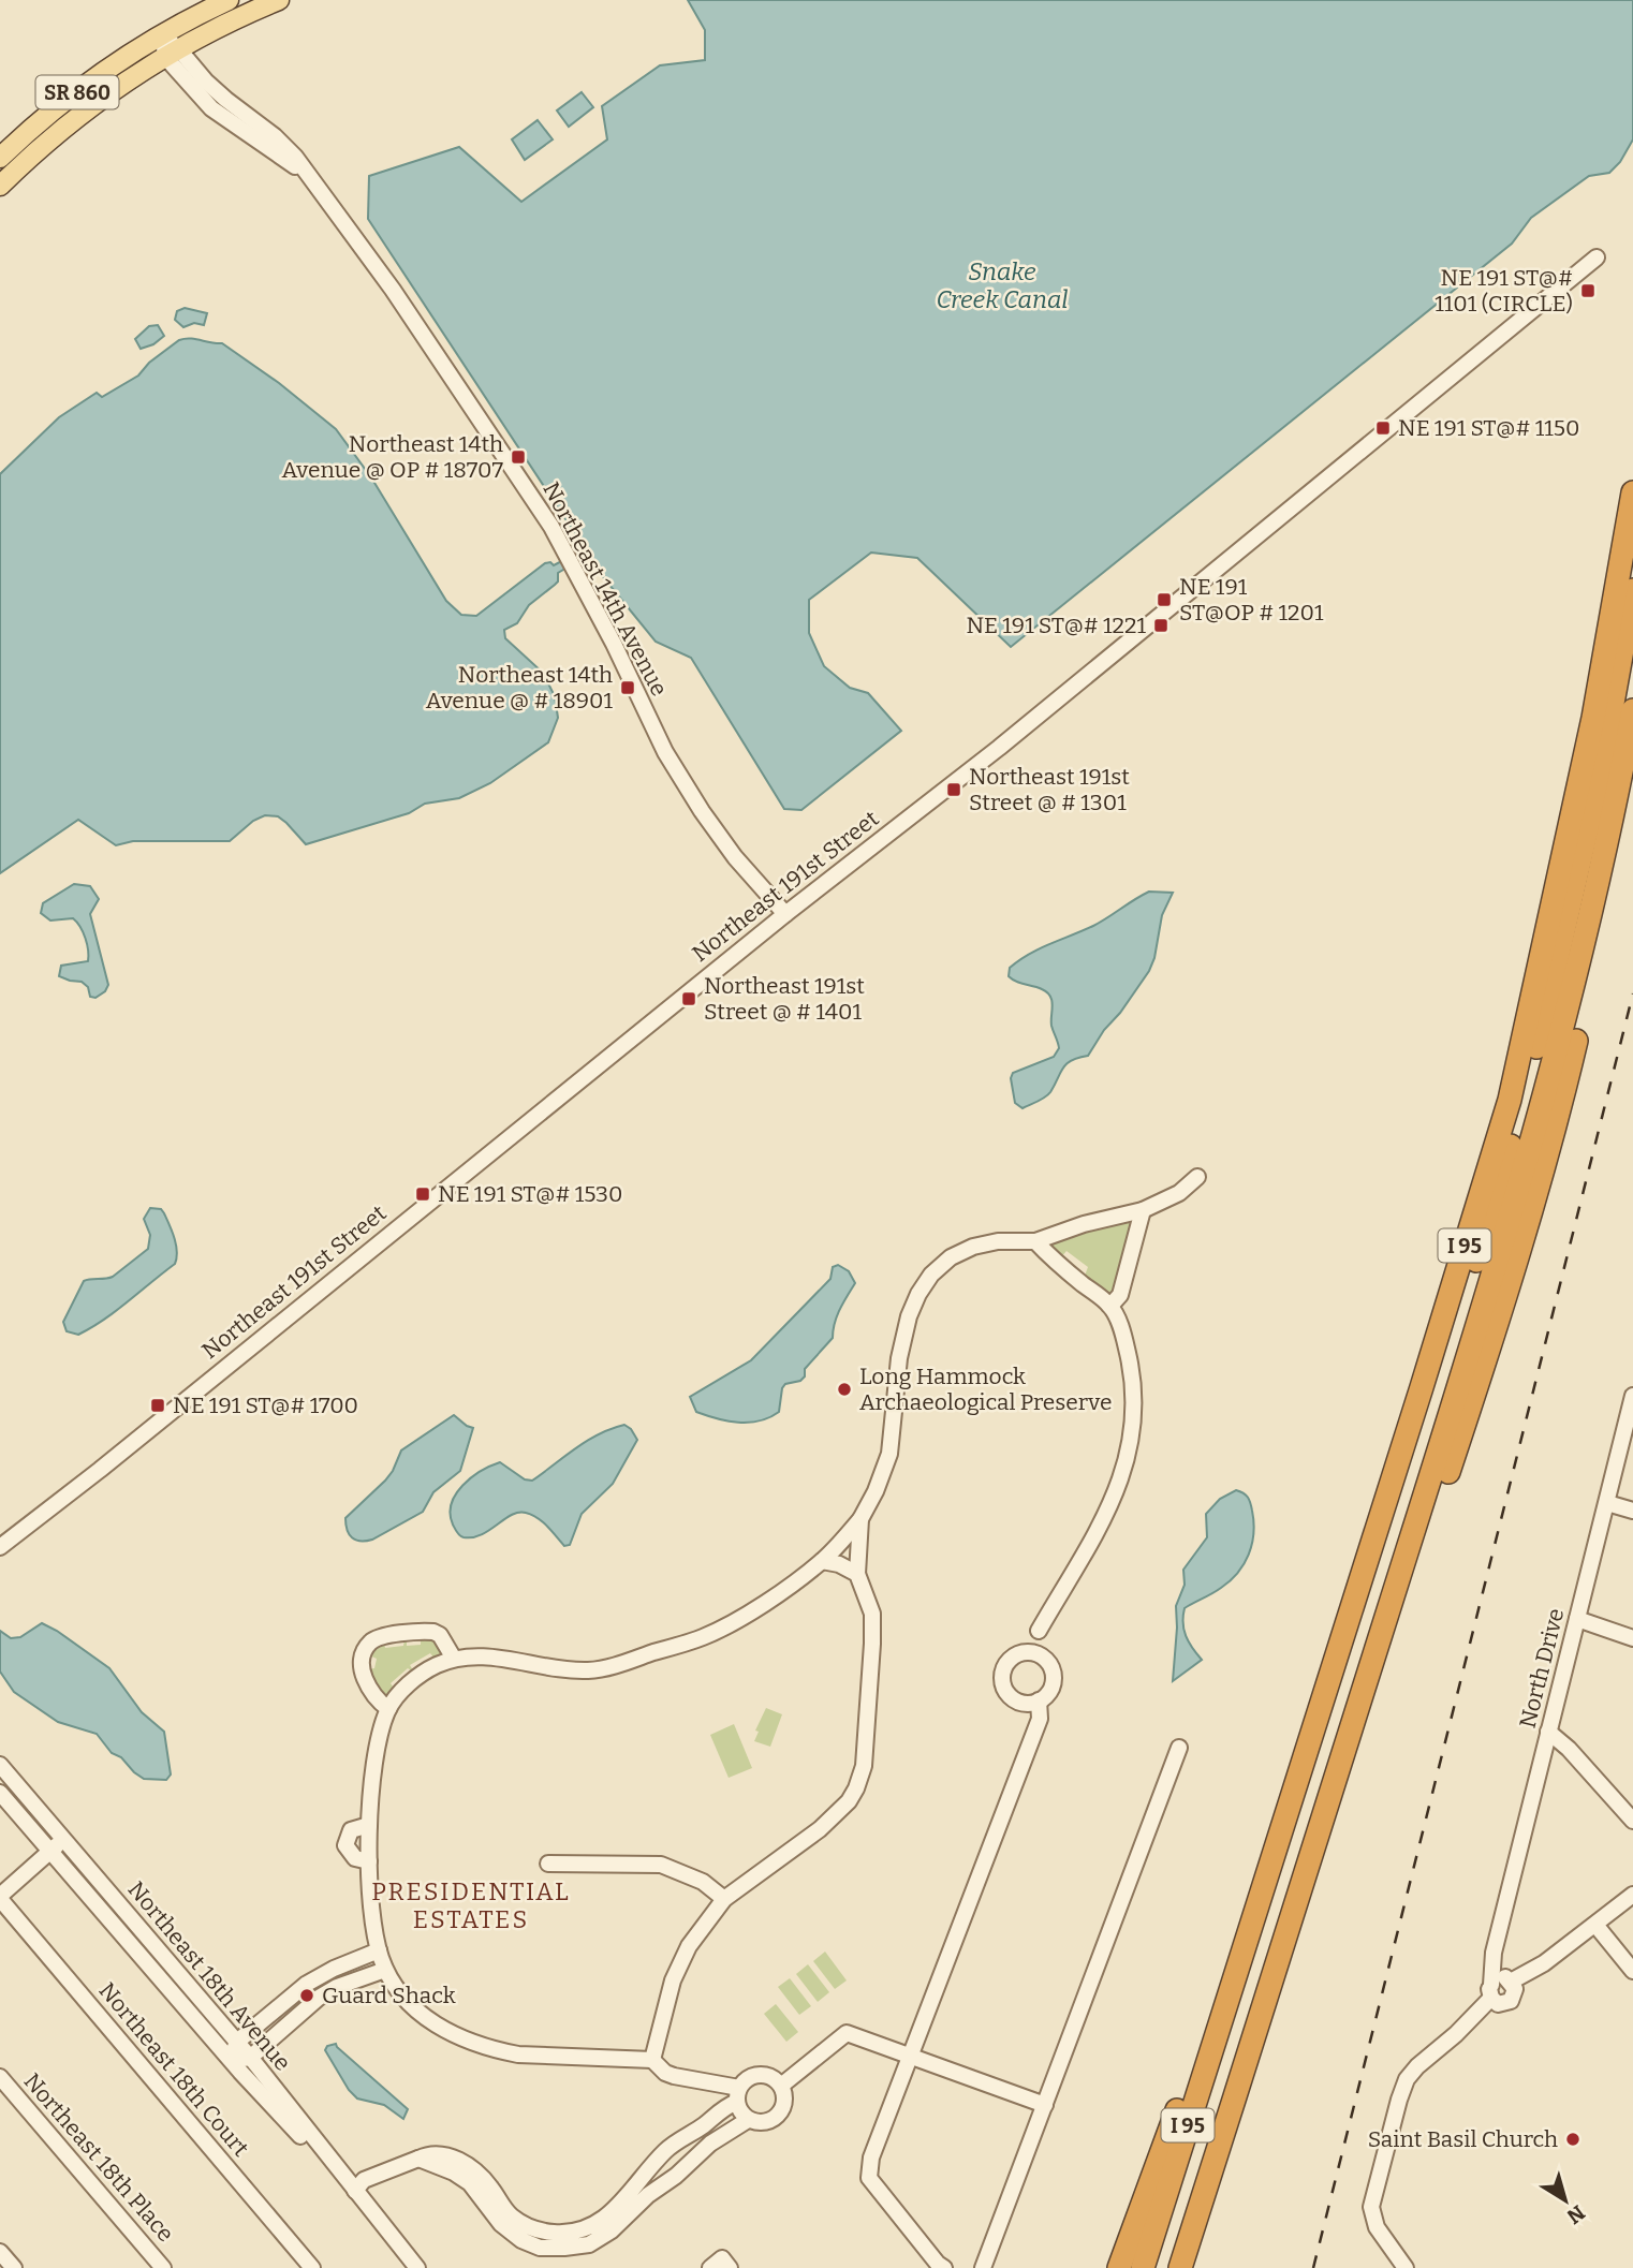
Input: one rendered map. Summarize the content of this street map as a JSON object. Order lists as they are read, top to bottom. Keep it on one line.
{"streets":{"highway":["I 95"],"main road":["SR 860"],"street":["Northeast 14th Avenue","Northeast 191st Street","North Drive","Northeast 18th Avenue","Northeast 18th Court","Northeast 18th Place"]},"crossings":[["SR 860","Northeast 14th Avenue"],["Northeast 14th Avenue","Northeast 191st Street"]],"districts":["PRESIDENTIAL ESTATES"],"water":["Snake Creek Canal"],"places":{"transit":["NE 191 ST@# 1101 (CIRCLE)","NE 191 ST@# 1150","Northeast 14th Avenue @ OP # 18707","NE 191 ST@OP # 1201","NE 191 ST@# 1221","Northeast 14th Avenue @ # 18901","Northeast 191st Street @ # 1301","Northeast 191st Street @ # 1401","NE 191 ST@# 1530","NE 191 ST@# 1700"],"other":["Long Hammock Archaeological Preserve","Guard Shack","Saint Basil Church"]},"north":"bottom right"}
